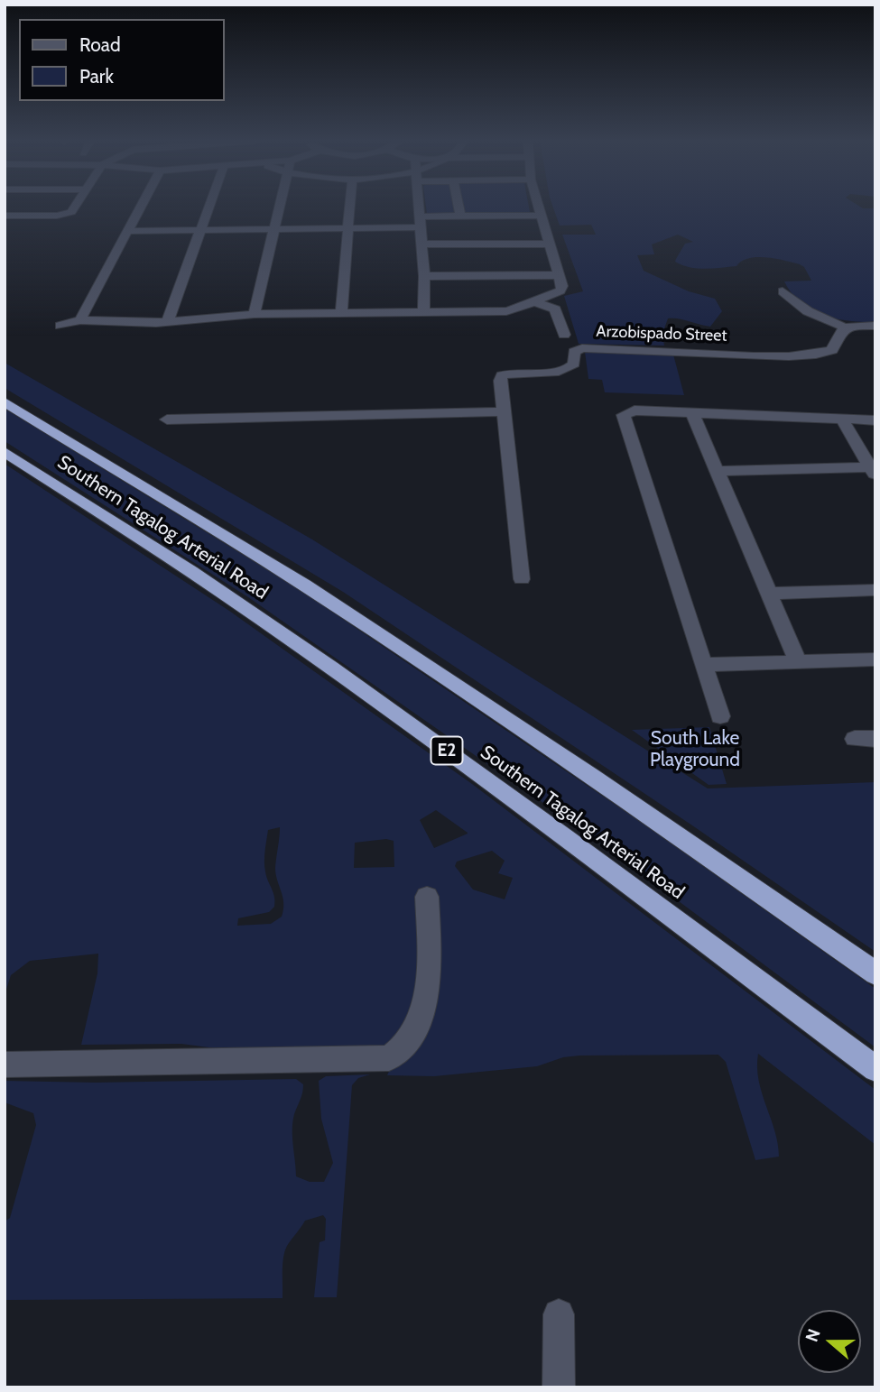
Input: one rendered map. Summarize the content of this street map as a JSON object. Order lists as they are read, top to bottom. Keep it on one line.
{"streets":{"highway":["Southern Tagalog Arterial Road","E2"],"street":["Arzobispado Street"]},"parks":["South Lake Playground"],"legend":["Road","Park"],"north":"left"}
